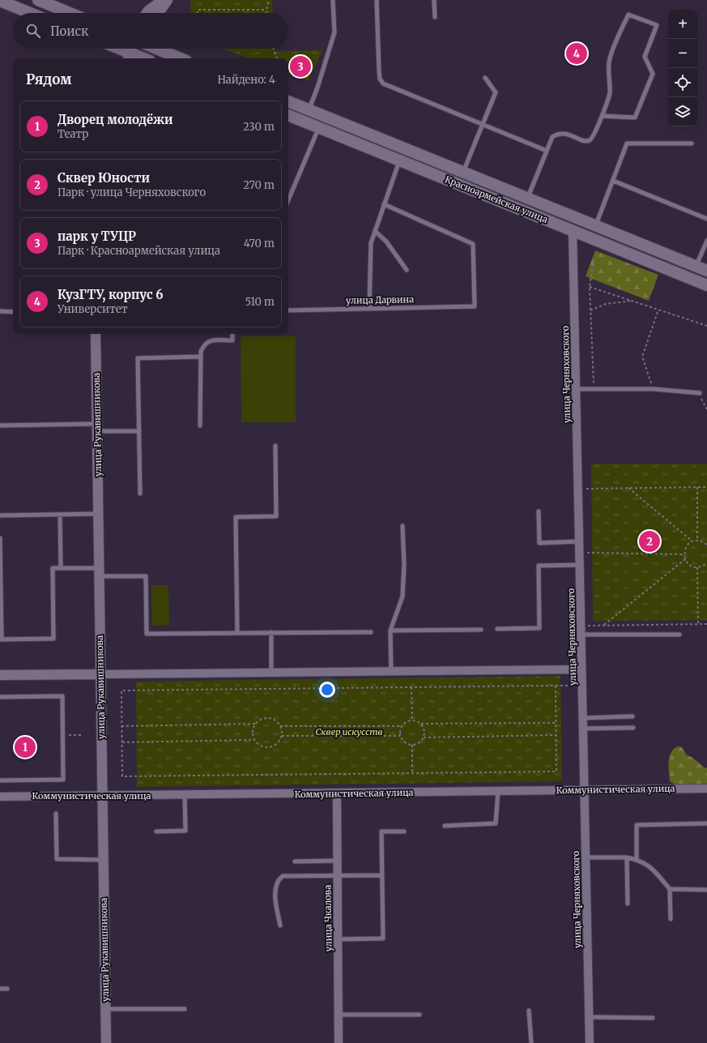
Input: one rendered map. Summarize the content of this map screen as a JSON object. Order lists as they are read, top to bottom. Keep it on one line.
{"streets":{"main road":["Красноармейская улица"],"street":["улица Черняховского","улица Рукавишникова","Коммунистическая улица","улица Чкалова"],"lane":["улица Дарвина"]},"crossings":[["Красноармейская улица","улица Черняховского"],["улица Черняховского","Коммунистическая улица"],["улица Рукавишникова","Коммунистическая улица"],["Коммунистическая улица","улица Чкалова"]],"parks":["Сквер искусств"],"page":{"map_buttons":["+","−"],"search":"Поиск","pins":["4","3","2","1"],"heading":["Рядом","Найдено: 4"],"list":[{"mark":"1","name":"Дворец молодёжи","note":"Театр","value":"230 m"},{"mark":"2","name":"Сквер Юности","note":"Парк · улица Черняховского","value":"270 m"},{"mark":"3","name":"парк у ТУЦР","note":"Парк · Красноармейская улица","value":"470 m"},{"mark":"4","name":"КузГТУ, корпус 6","note":"Университет","value":"510 m"}]}}
